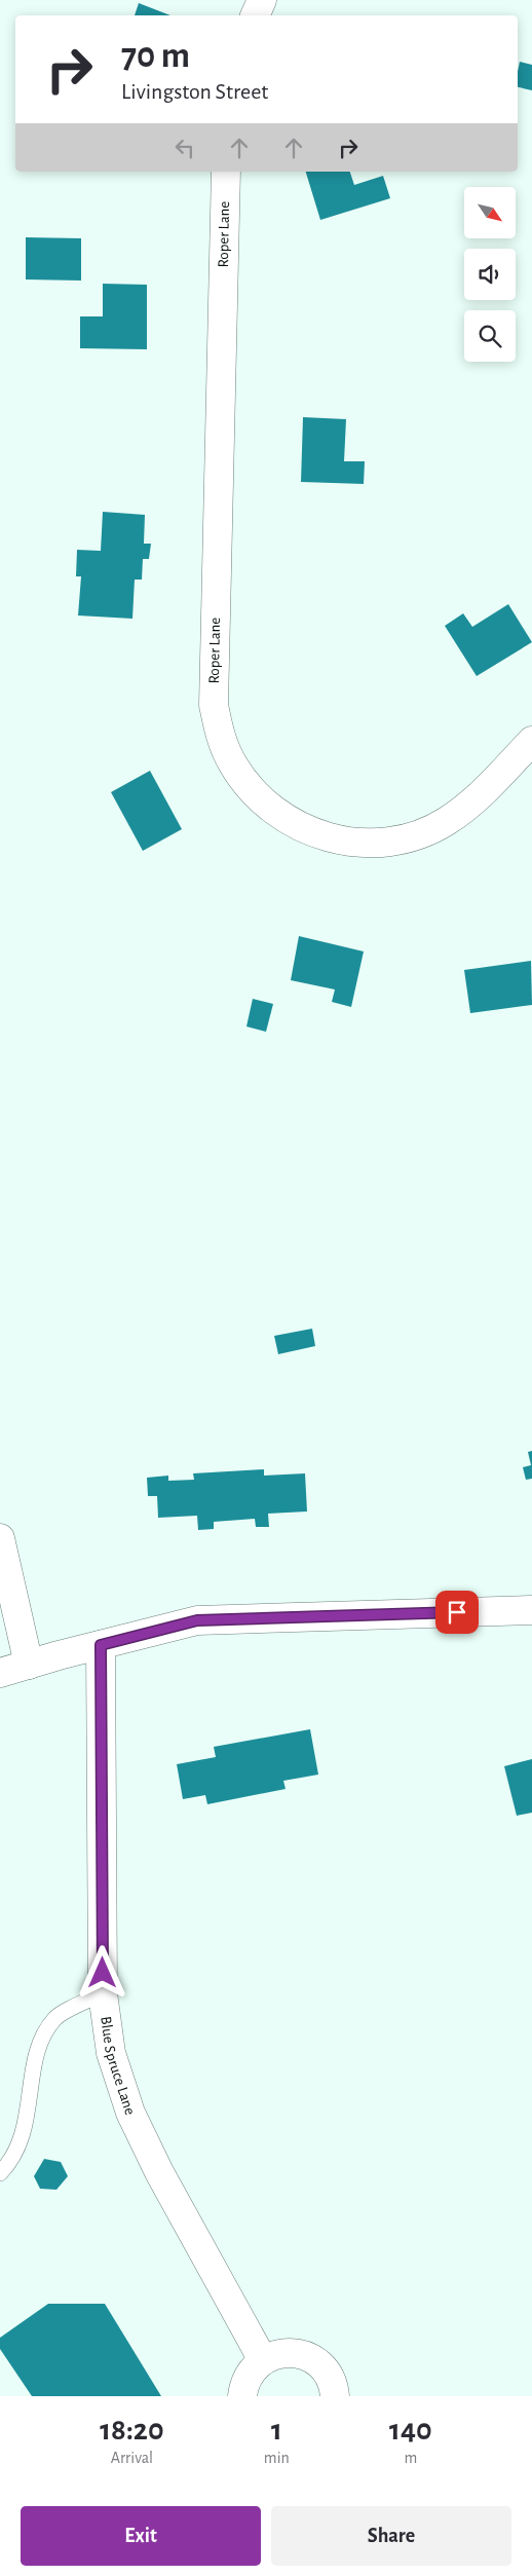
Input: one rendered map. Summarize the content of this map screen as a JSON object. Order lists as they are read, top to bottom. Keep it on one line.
{"streets":{"street":["Roper Lane","Blue Spruce Lane"]},"north":"bottom right","page":{"turn":["70 m","Livingston Street"],"eta":["18:20","Arrival","1","min","140","m"],"buttons":["Exit","Share"]}}
